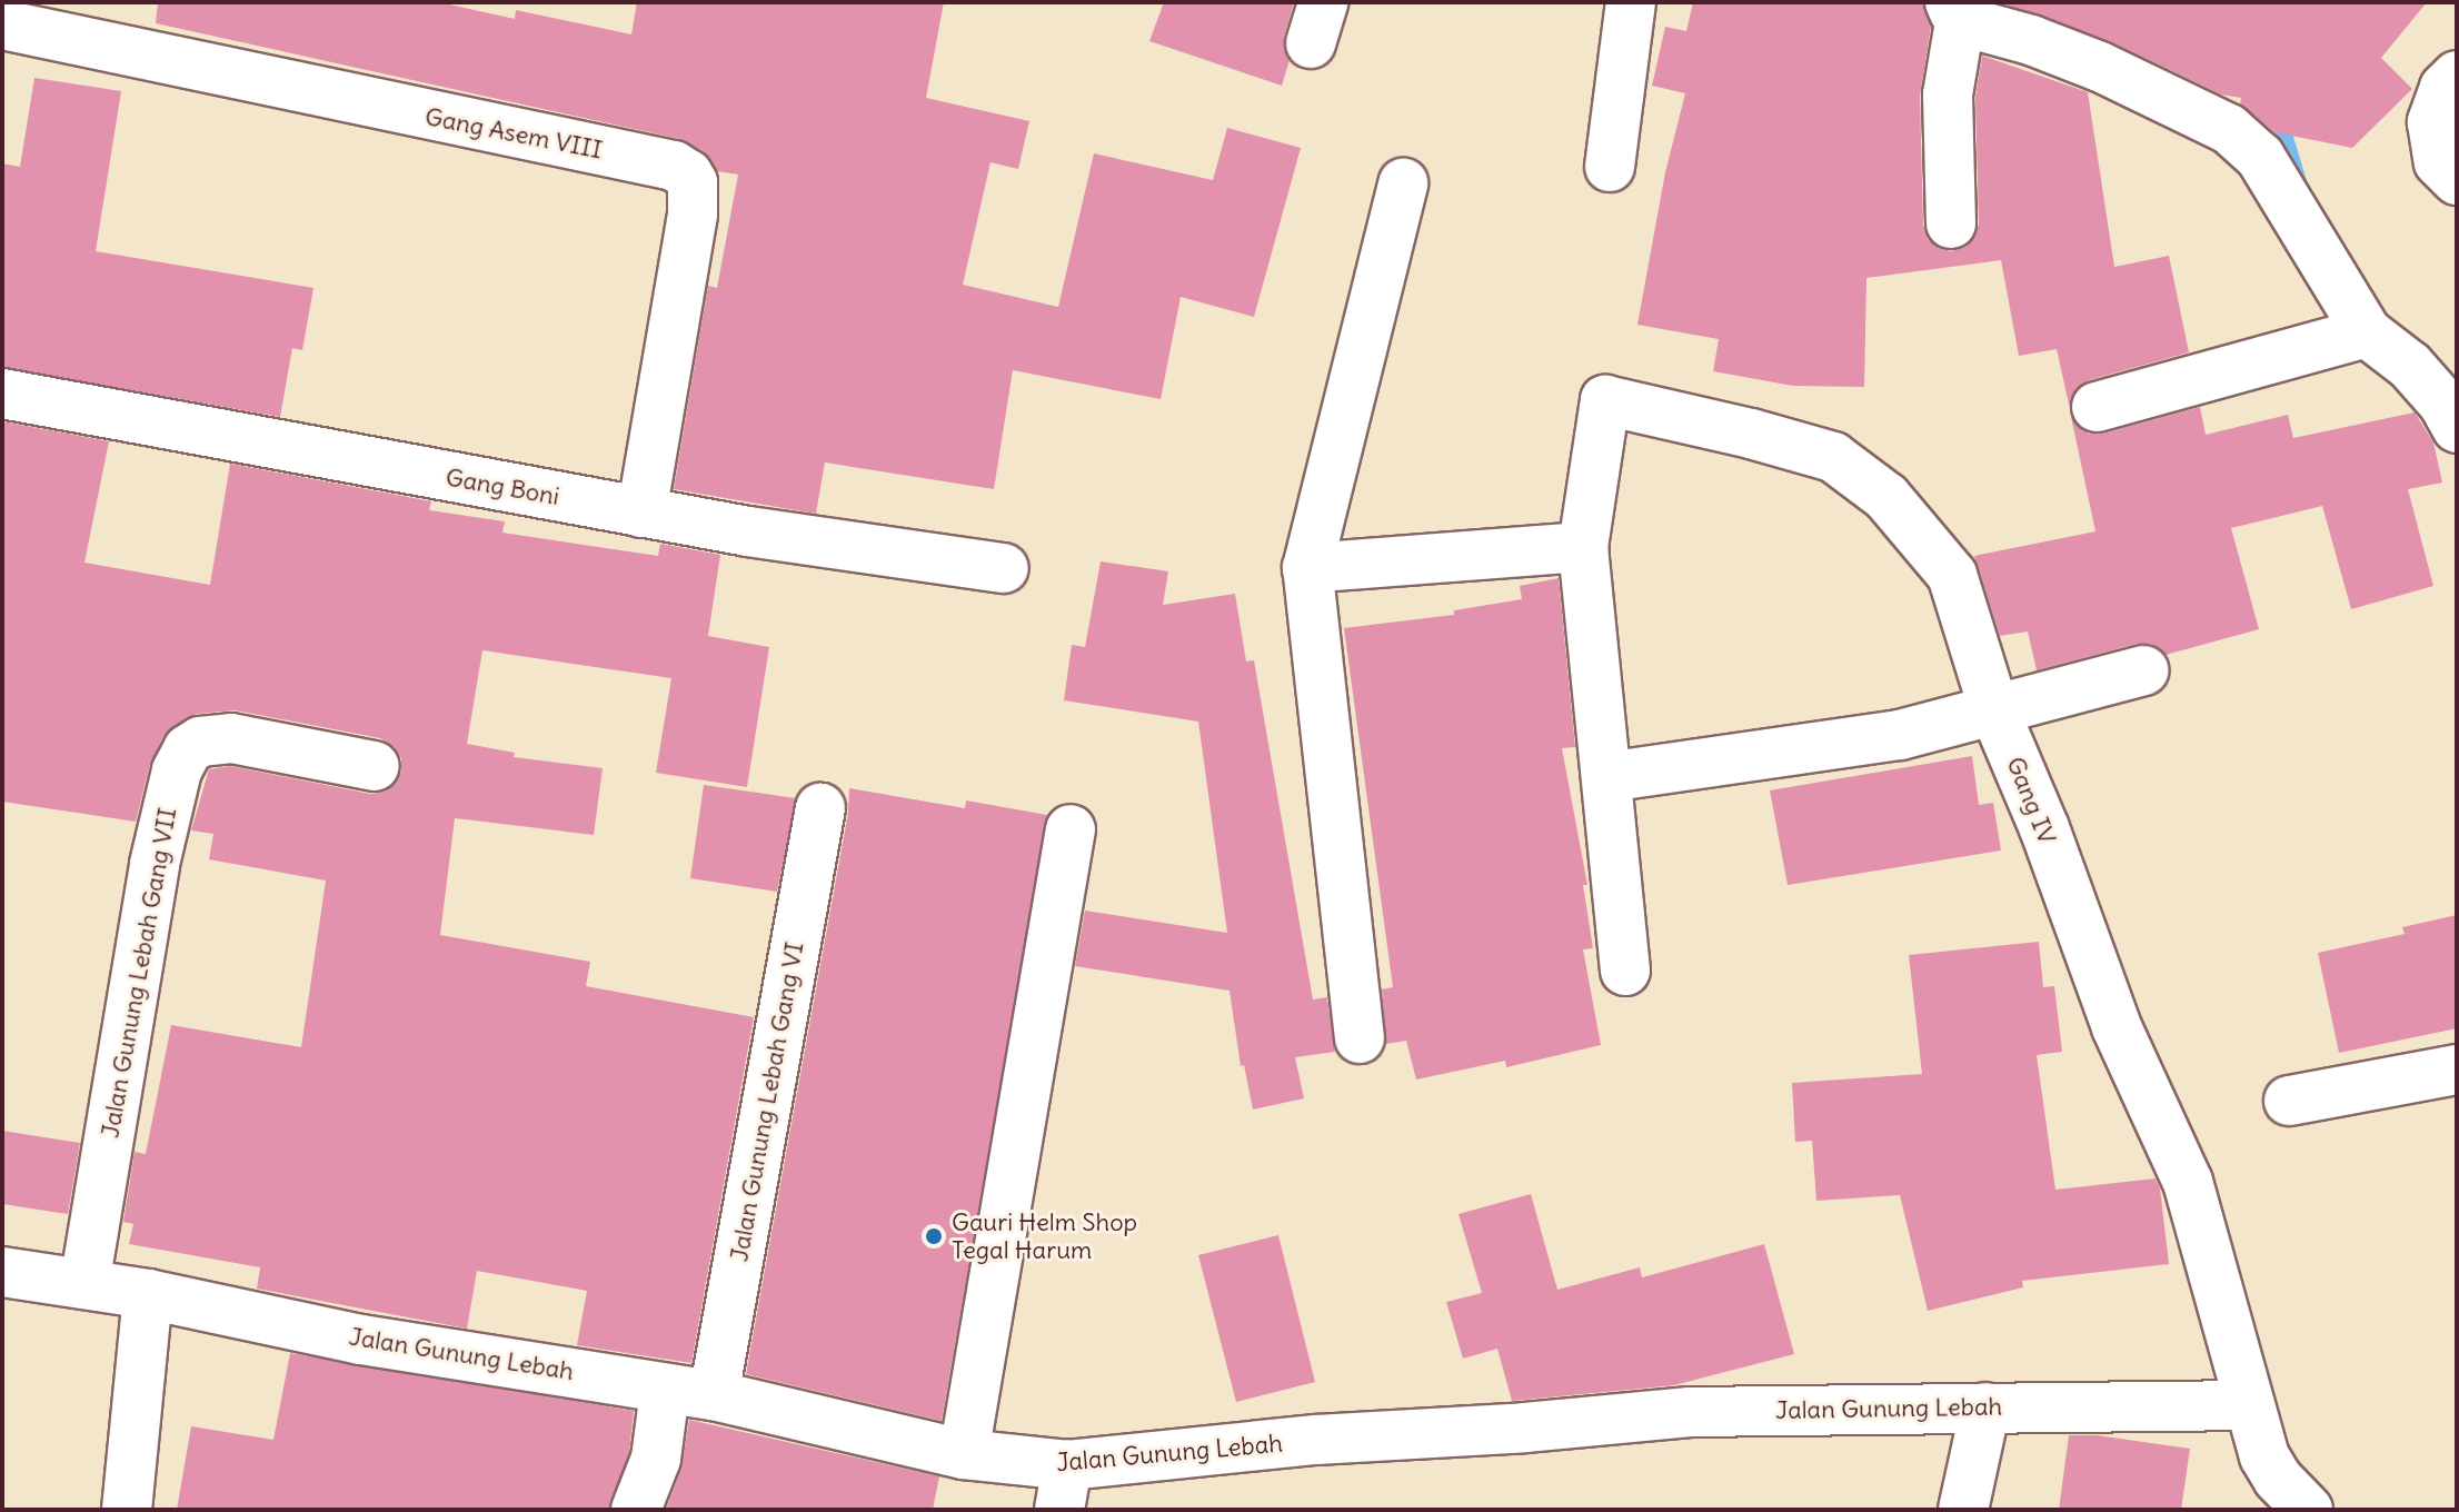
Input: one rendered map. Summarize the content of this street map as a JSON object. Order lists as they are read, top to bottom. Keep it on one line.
{"streets":{"street":["Gang Asem VIII","Gang Boni","Gang IV","Jalan Gunung Lebah Gang VII","Jalan Gunung Lebah Gang VI","Jalan Gunung Lebah"]},"crossings":[["Gang Asem VIII","Gang Boni"],["Gang IV","Jalan Gunung Lebah"],["Jalan Gunung Lebah Gang VII","Jalan Gunung Lebah"],["Jalan Gunung Lebah Gang VI","Jalan Gunung Lebah"]],"places":["Gauri Helm Shop Tegal Harum"]}
